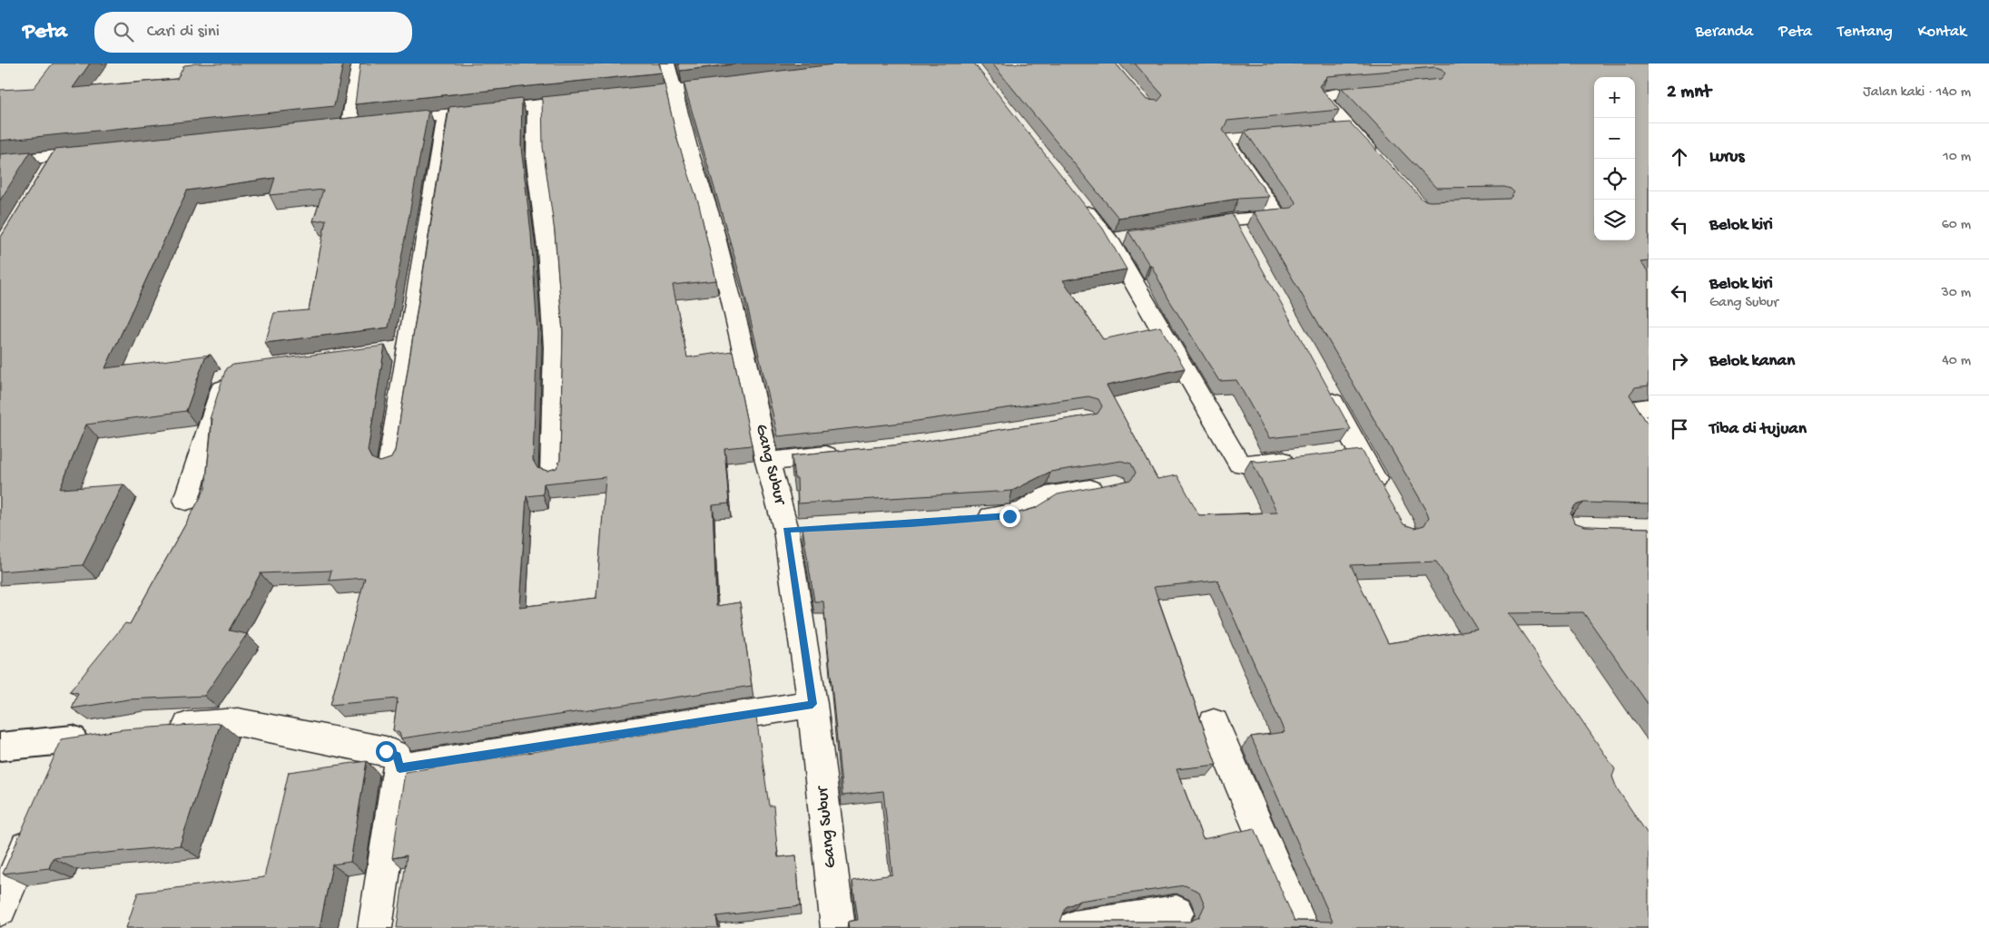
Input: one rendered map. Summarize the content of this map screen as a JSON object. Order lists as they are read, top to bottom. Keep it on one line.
{"streets":{"street":["Gang Subur"]},"page":{"header":"Peta","search":"Cari di sini","nav":["Beranda","Peta","Tentang","Kontak"],"heading":["2 mnt","Jalan kaki · 140 m"],"map_buttons":["+","−"],"list":[["Lurus","10 m"],["Belok kiri","60 m"],["Belok kiri","Gang Subur","30 m"],["Belok kanan","40 m"],"Tiba di tujuan"]}}
